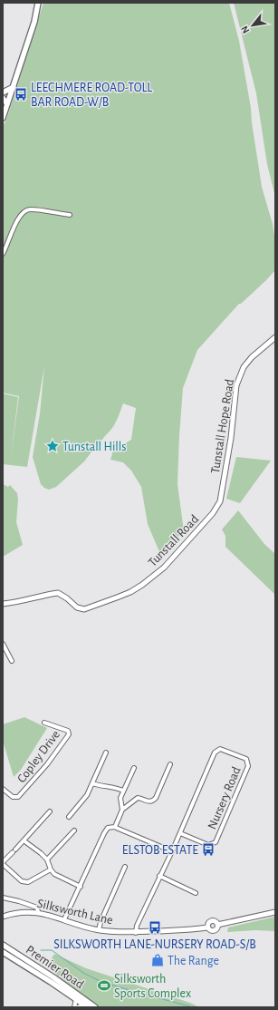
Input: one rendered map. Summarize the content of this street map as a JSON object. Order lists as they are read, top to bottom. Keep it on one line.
{"streets":{"main road":["Premier Road"],"street":["Tunstall Hope Road","Tunstall Road","Copley Drive","Nursery Road","Silksworth Lane"]},"crossings":[["Tunstall Hope Road","Tunstall Road"],["Nursery Road","Silksworth Lane"]],"places":{"bus stop":["LEECHMERE ROAD-TOLL BAR ROAD-W/B","ELSTOB ESTATE","SILKSWORTH LANE-NURSERY ROAD-S/B"],"place":["Tunstall Hills"],"shop":["The Range"],"sports":["Silksworth Sports Complex"]},"north":"bottom left"}
